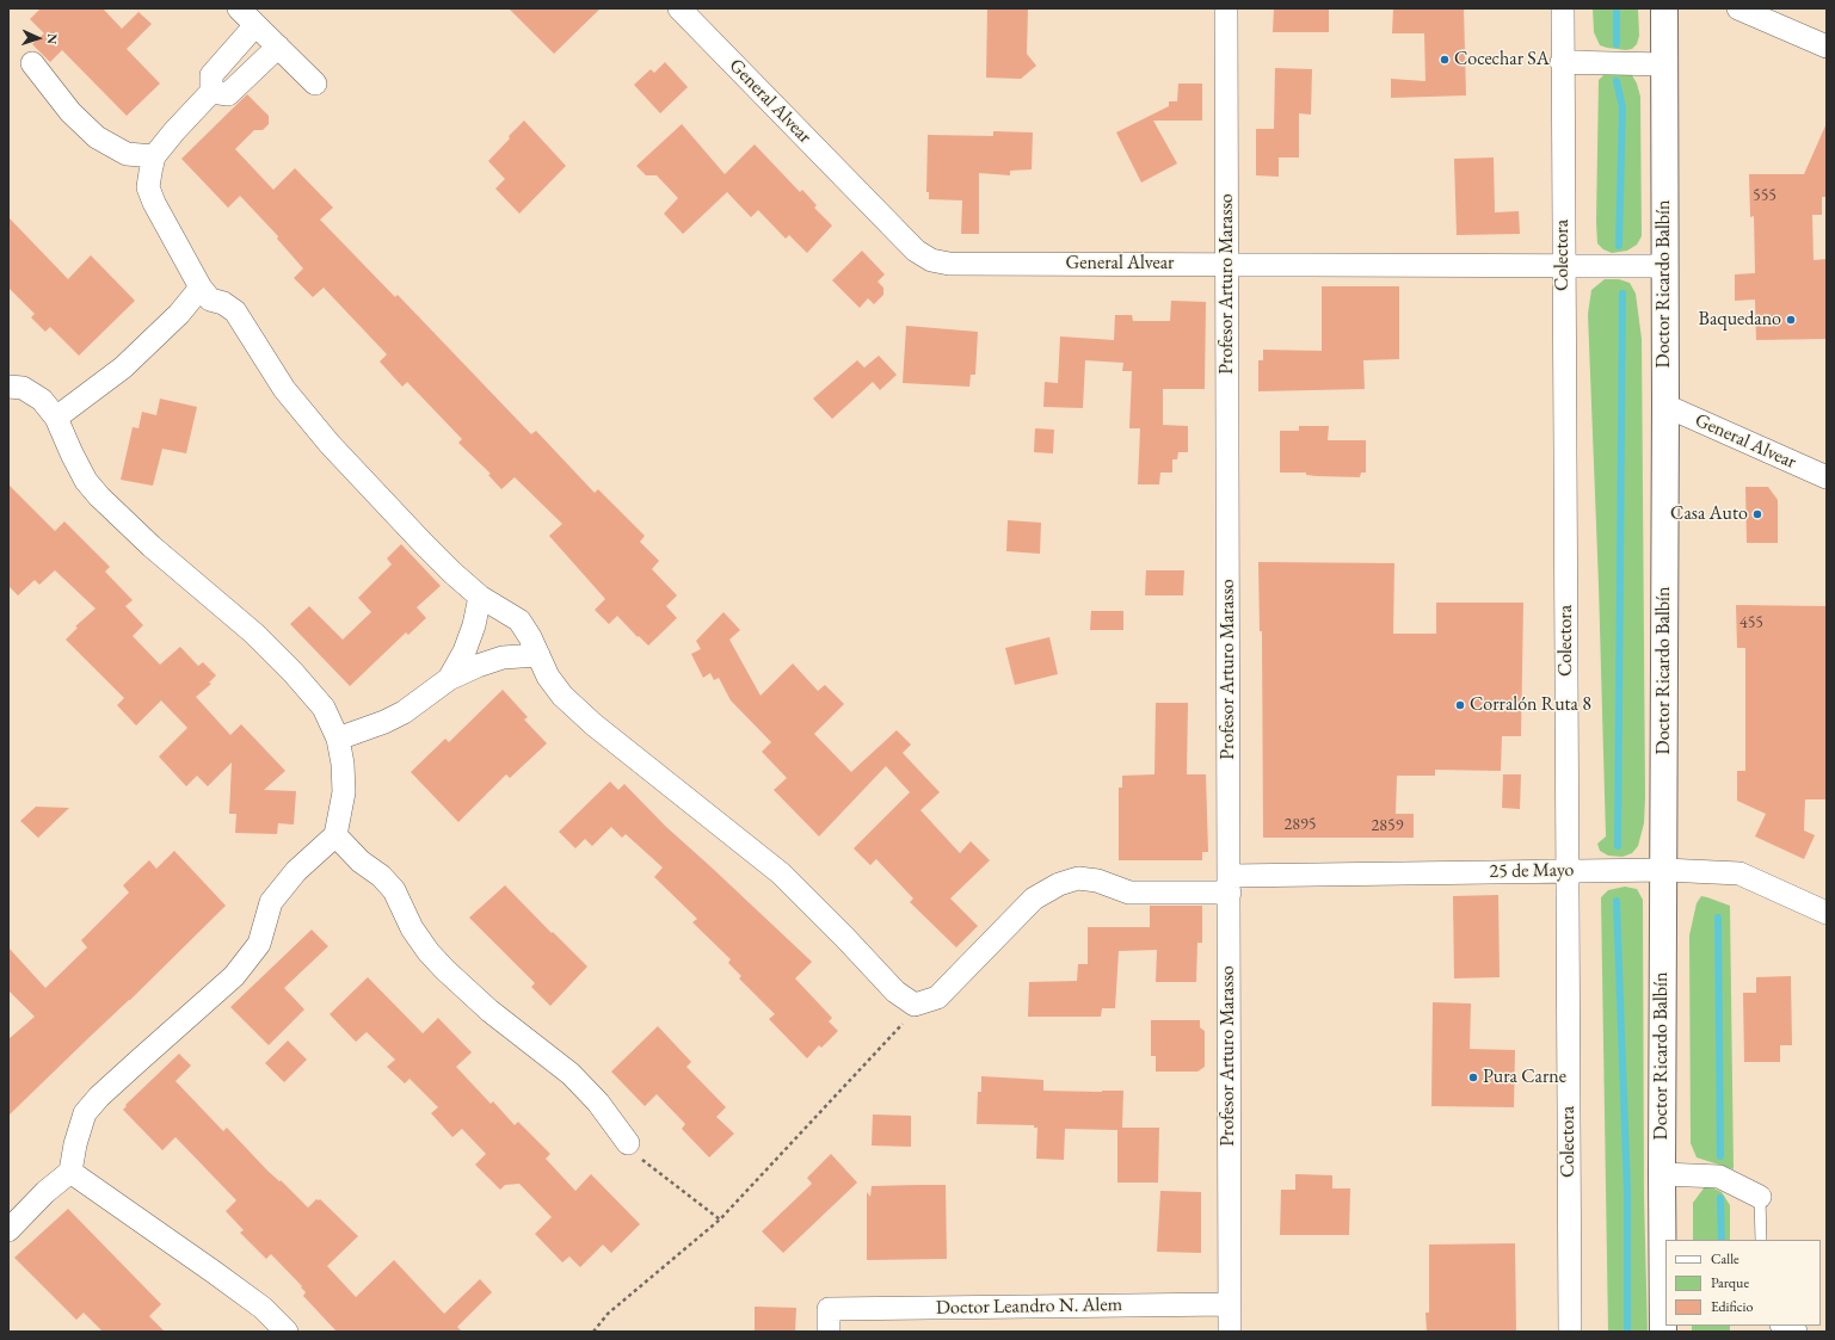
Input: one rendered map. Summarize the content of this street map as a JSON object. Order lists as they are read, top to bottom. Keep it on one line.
{"streets":{"main road":["Doctor Ricardo Balbín"],"street":["General Alvear","Colectora","Profesor Arturo Marasso","25 de Mayo","Doctor Leandro N. Alem"]},"crossings":[["General Alvear","Colectora"],["General Alvear","Profesor Arturo Marasso"],["General Alvear","Doctor Ricardo Balbín"],["Colectora","25 de Mayo"],["Profesor Arturo Marasso","25 de Mayo"],["Profesor Arturo Marasso","Doctor Leandro N. Alem"],["Doctor Ricardo Balbín","25 de Mayo"]],"places":["Cocechar SA","Baquedano","Casa Auto","Corralón Ruta 8","Pura Carne"],"house_numbers":["555","455","2895","2859"],"legend":["Calle","Parque","Edificio"],"north":"right"}
